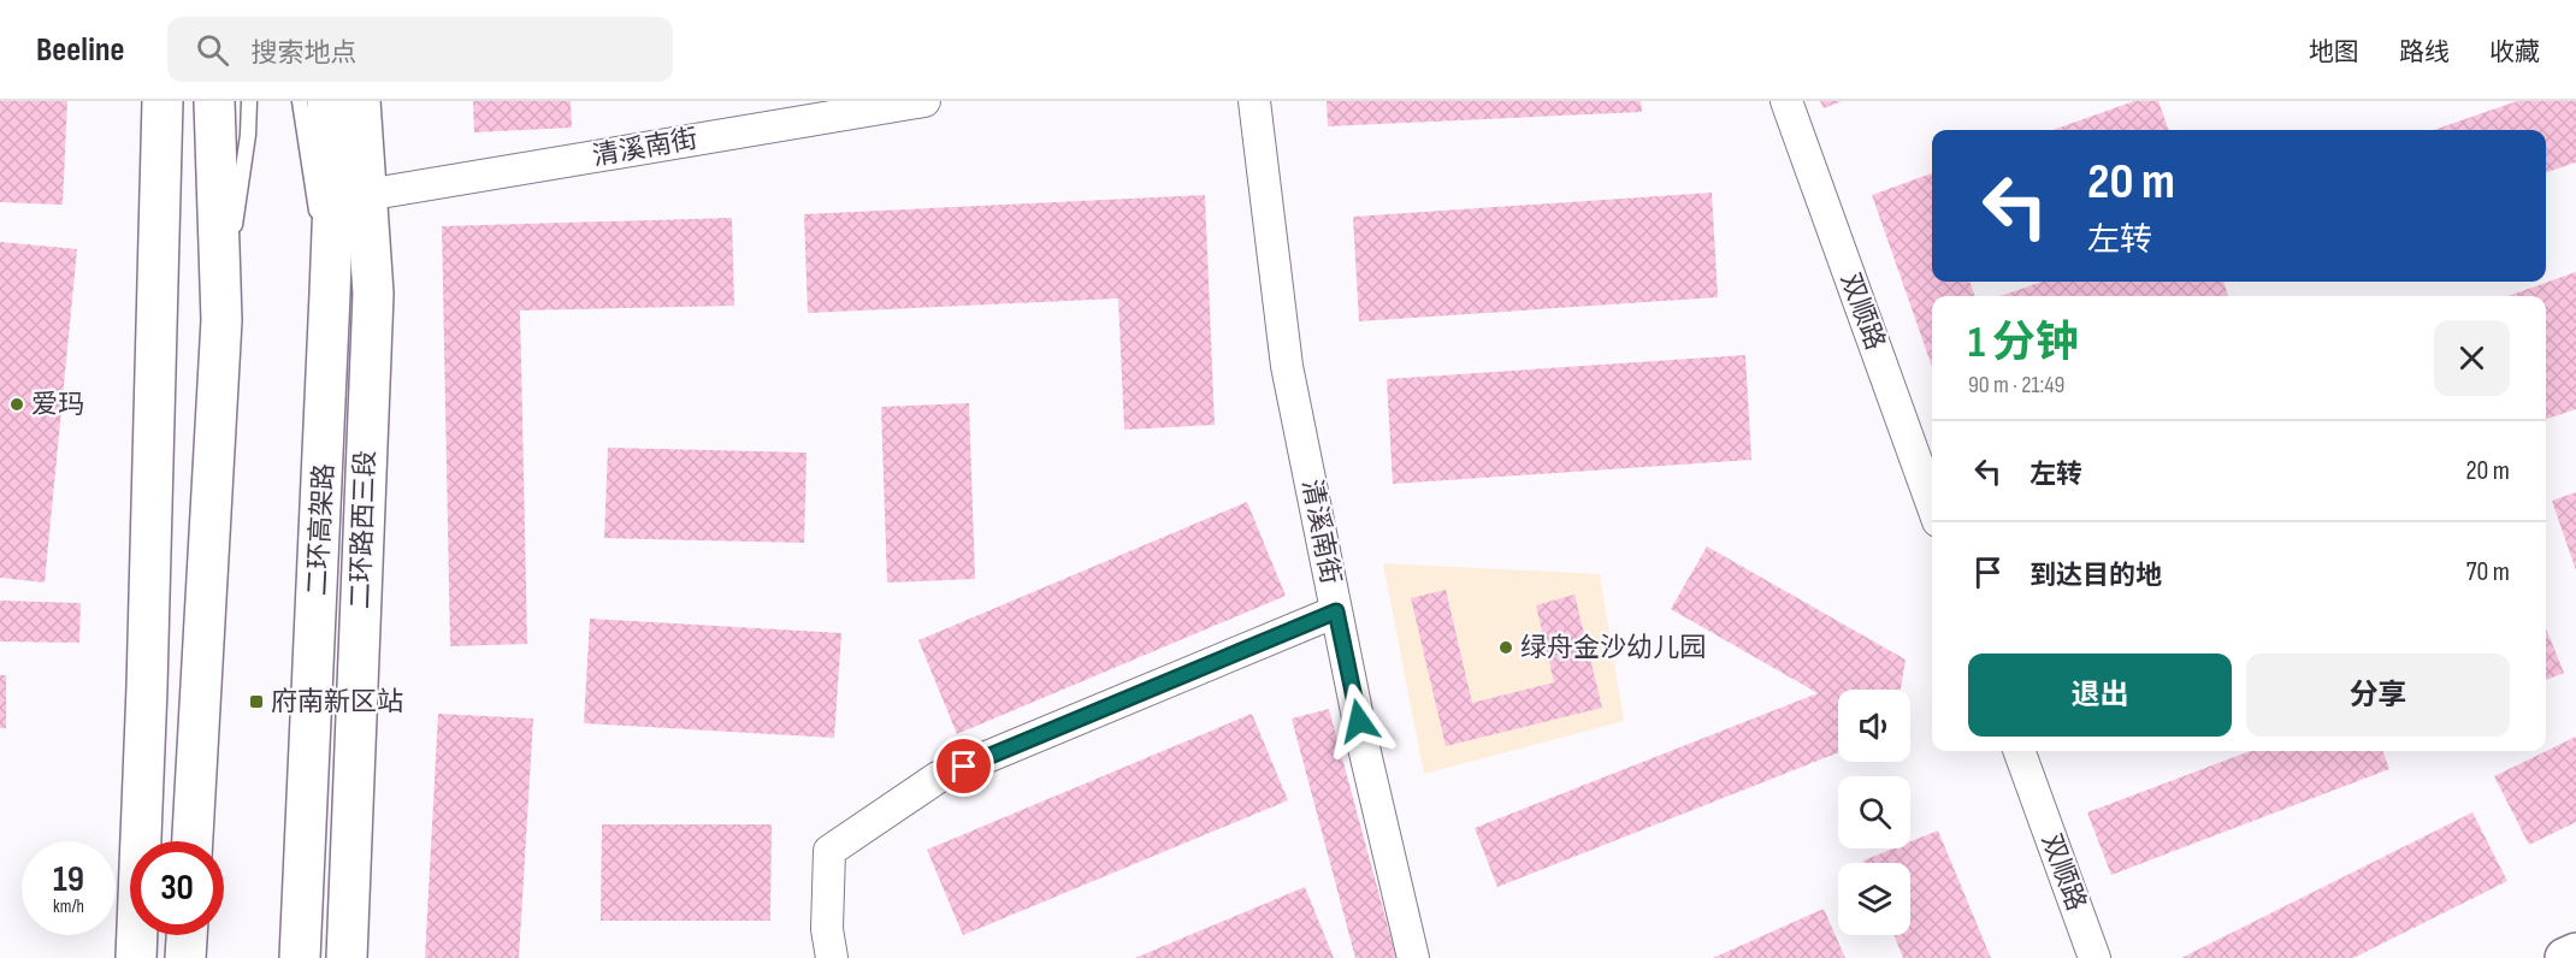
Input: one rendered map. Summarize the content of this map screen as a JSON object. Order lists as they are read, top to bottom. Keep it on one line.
{"streets":{"main road":["二环高架路","二环路西三段"],"street":["清溪南街","双顺路"]},"crossings":[["清溪南街","二环路西三段"]],"places":{"other":["爱玛","绿舟金沙幼儿园"],"transit":["府南新区站"]},"page":{"header":"Beeline","search":"搜索地点","nav":["地图","路线","收藏"],"turn":["20 m","左转"],"heading":["1 分钟","90 m · 21:49"],"list":[{"name":"左转","value":"20 m"},{"name":"到达目的地","value":"70 m"}],"buttons":["退出","分享"],"speed":"19 km/h","limit":"30"}}
